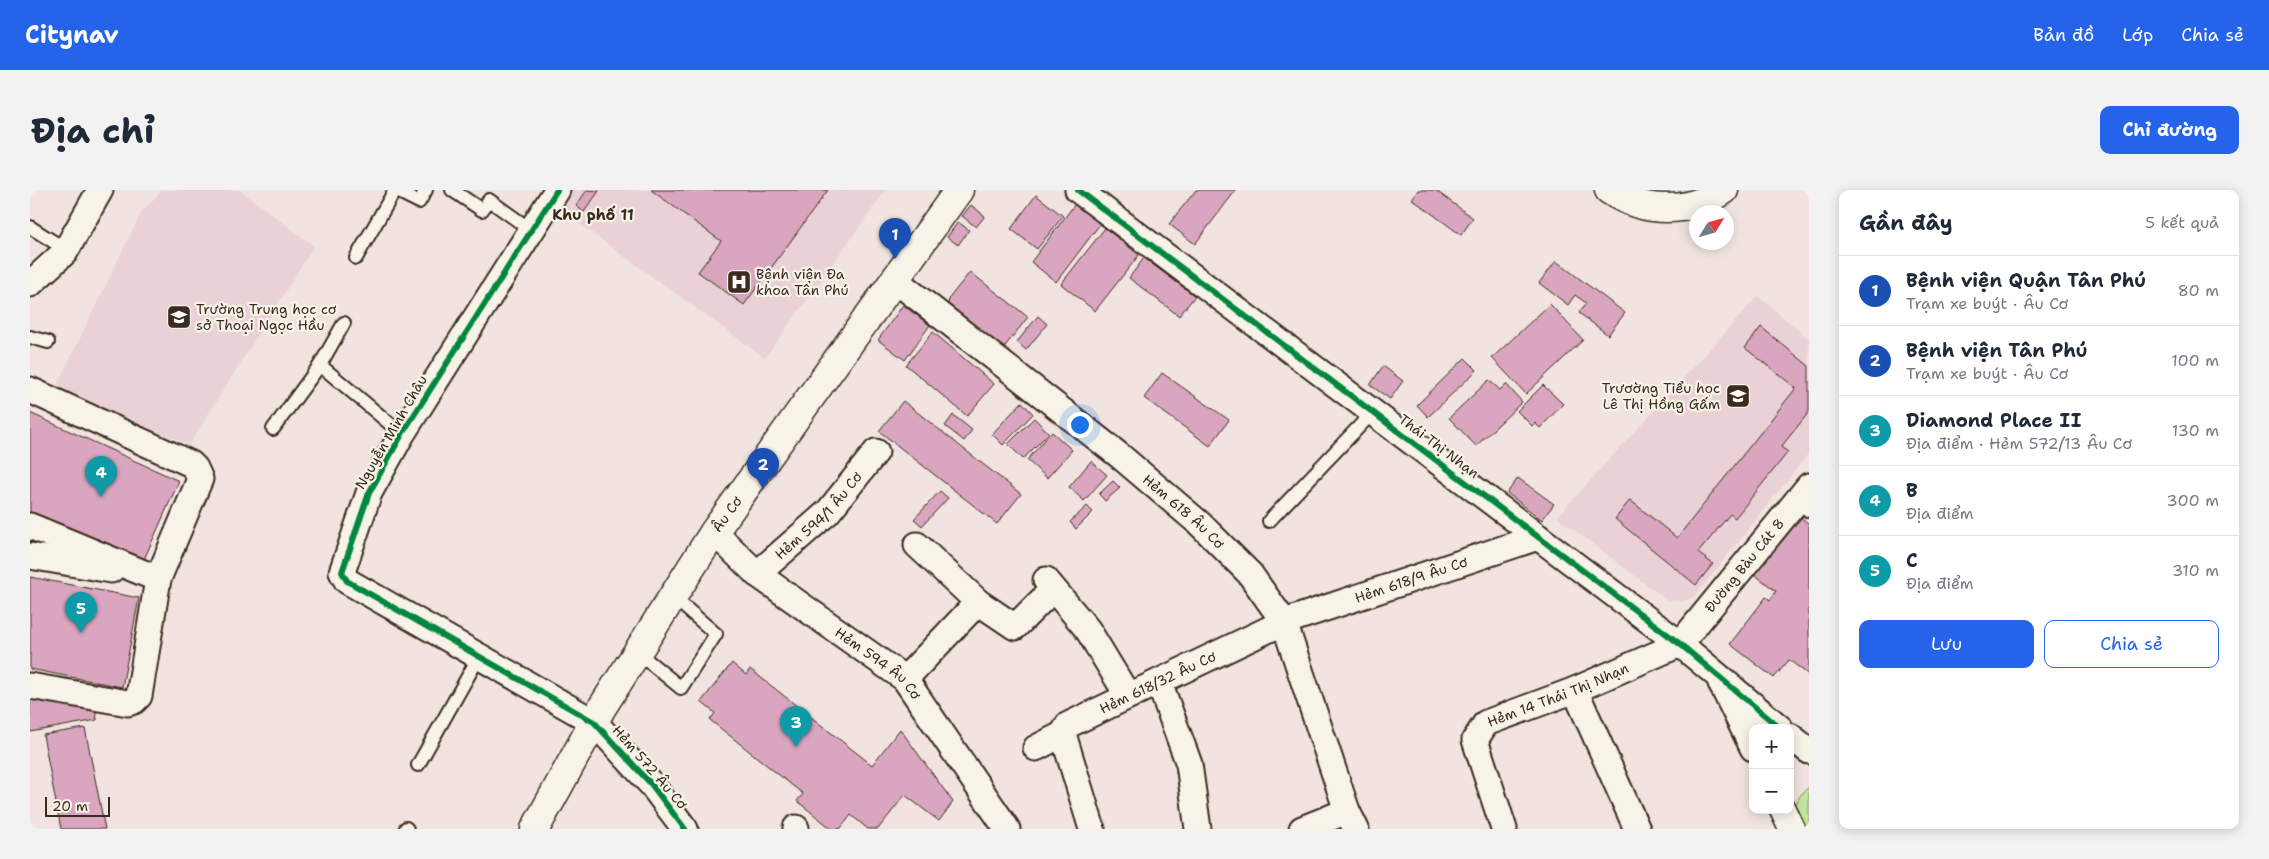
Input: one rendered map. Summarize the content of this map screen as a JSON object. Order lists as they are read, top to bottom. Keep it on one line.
{"streets":{"main road":["Âu Cơ"],"street":["Nguyễn Minh Châu","Thái Thị Nhạn","Hẻm 618 Âu Cơ","Hẻm 594/1 Âu Cơ","Đường Bàu Cát 8","Hẻm 618/9 Âu Cơ","Hẻm 594 Âu Cơ","Hẻm 618/32 Âu Cơ","Hẻm 14 Thái Thị Nhạn","Hẻm 572 Âu Cơ"]},"crossings":[["Nguyễn Minh Châu","Âu Cơ"],["Nguyễn Minh Châu","Hẻm 572 Âu Cơ"],["Thái Thị Nhạn","Đường Bàu Cát 8"],["Thái Thị Nhạn","Hẻm 618/9 Âu Cơ"],["Thái Thị Nhạn","Hẻm 14 Thái Thị Nhạn"],["Hẻm 618 Âu Cơ","Âu Cơ"],["Hẻm 618 Âu Cơ","Hẻm 618/9 Âu Cơ"],["Hẻm 618 Âu Cơ","Hẻm 618/32 Âu Cơ"],["Âu Cơ","Hẻm 594 Âu Cơ"],["Âu Cơ","Hẻm 572 Âu Cơ"],["Hẻm 594/1 Âu Cơ","Hẻm 594 Âu Cơ"],["Đường Bàu Cát 8","Hẻm 14 Thái Thị Nhạn"],["Hẻm 618/9 Âu Cơ","Hẻm 618/32 Âu Cơ"]],"districts":["Khu phố 11"],"places":{"hospital":["Bệnh viện Đa khoa Tân Phú"],"school or university":["Trường Trung học cơ sở Thoại Ngọc Hầu","Trươờng Tiểu học Lê Thị Hồng Gấm"]},"scale_bar":"20 m","north":"top right","page":{"header":"Citynav","nav":["Bản đồ","Lớp","Chia sẻ"],"buttons":["Chỉ đường",["Lưu","Chia sẻ"]],"title":"Địa chỉ","heading":["Gần đây","5 kết quả"],"pins":["1","2","4","5","3"],"list":[{"mark":"1","name":"Bệnh viện Quận Tân Phú","note":"Trạm xe buýt · Âu Cơ","value":"80 m"},{"mark":"2","name":"Bệnh viện Tân Phú","note":"Trạm xe buýt · Âu Cơ","value":"100 m"},{"mark":"3","name":"Diamond Place II","note":"Địa điểm · Hẻm 572/13 Âu Cơ","value":"130 m"},{"mark":"4","name":"B","note":"Địa điểm","value":"300 m"},{"mark":"5","name":"C","note":"Địa điểm","value":"310 m"}],"map_buttons":["+","−"],"scale":"20 m"}}
